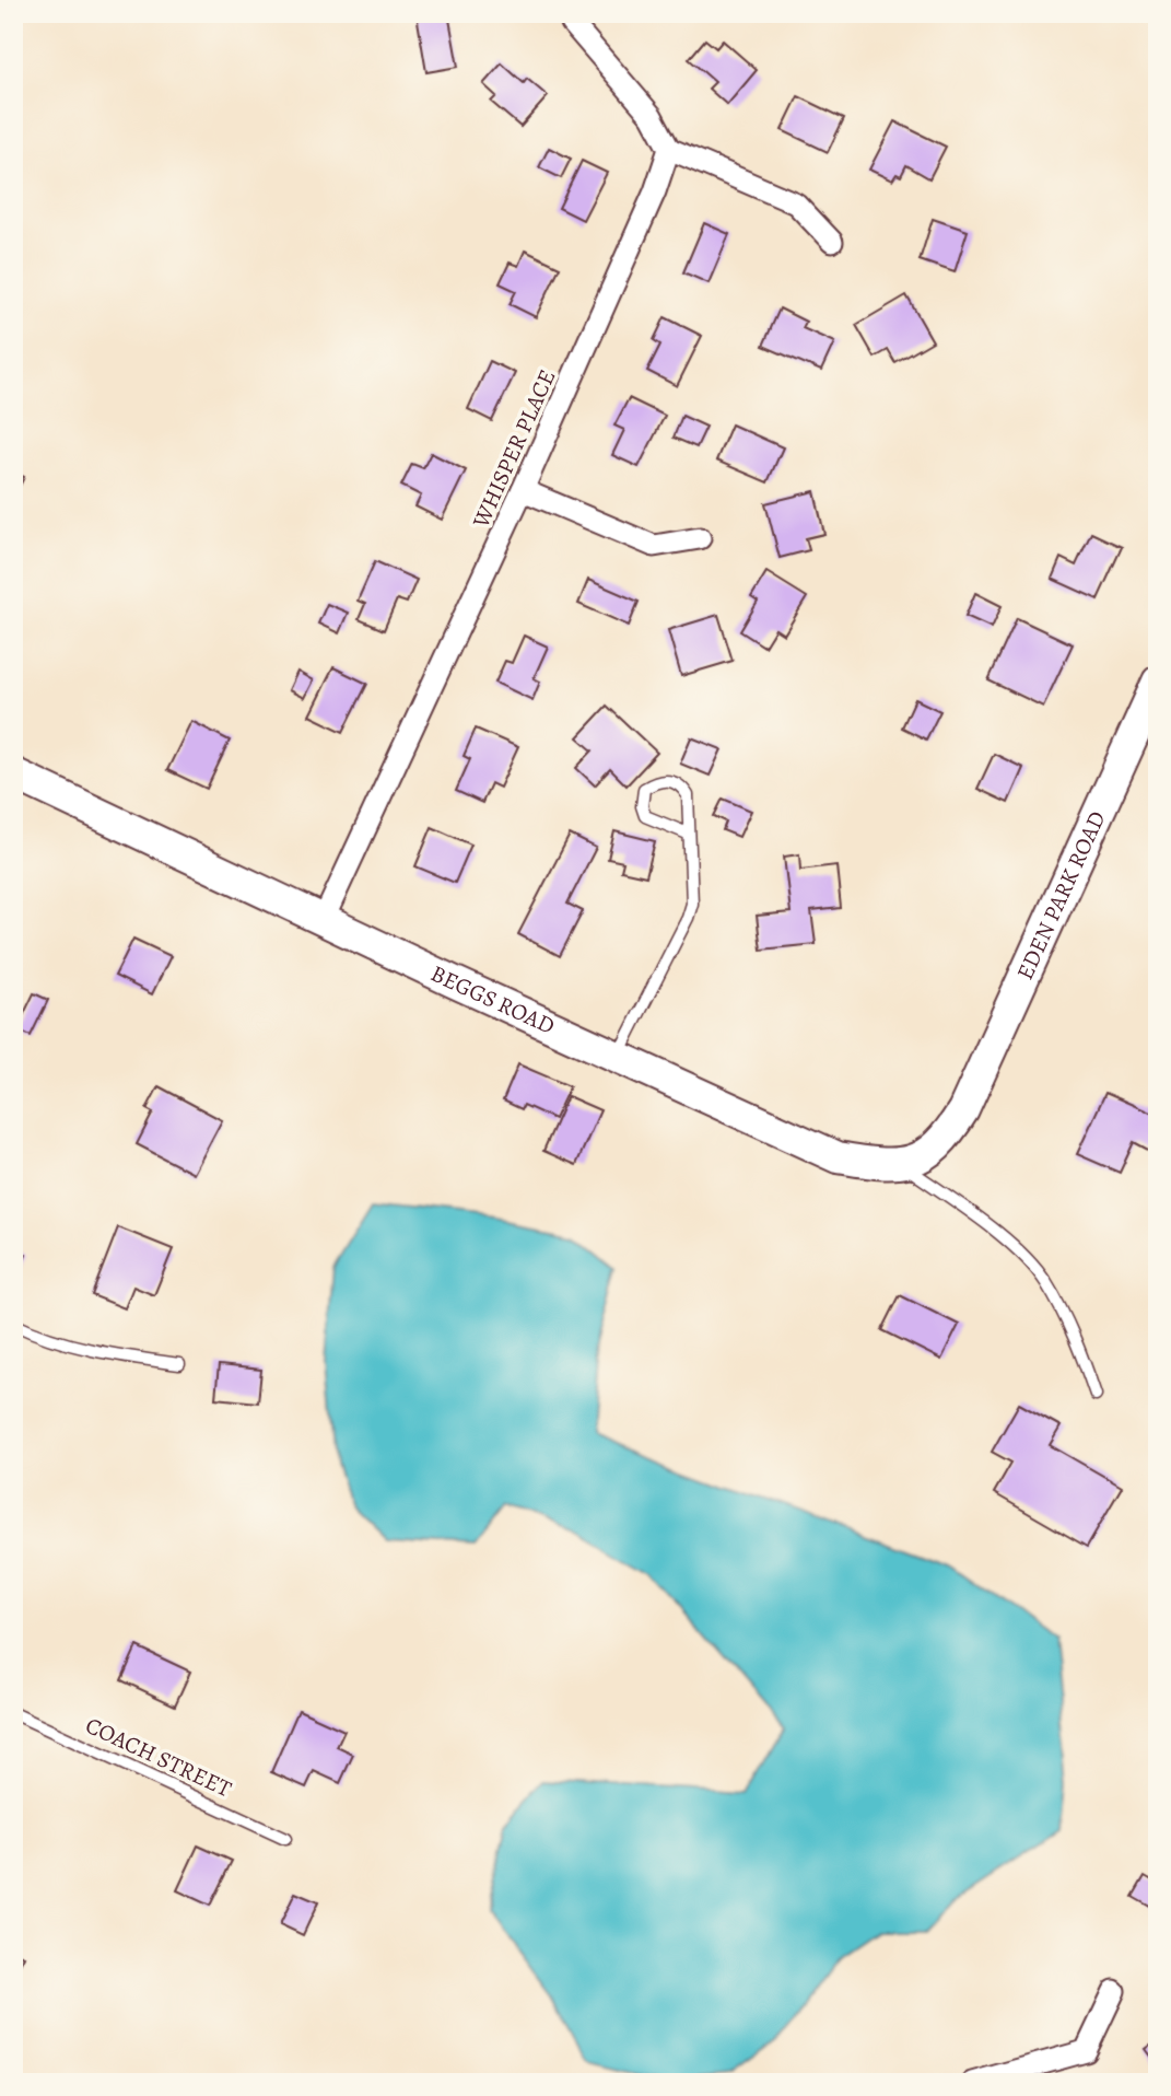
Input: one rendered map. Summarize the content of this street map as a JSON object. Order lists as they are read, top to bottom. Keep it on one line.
{"streets":{"street":["WHISPER PLACE","EDEN PARK ROAD","BEGGS ROAD"],"lane":["COACH STREET"]},"crossings":[["WHISPER PLACE","BEGGS ROAD"],["EDEN PARK ROAD","BEGGS ROAD"]]}
